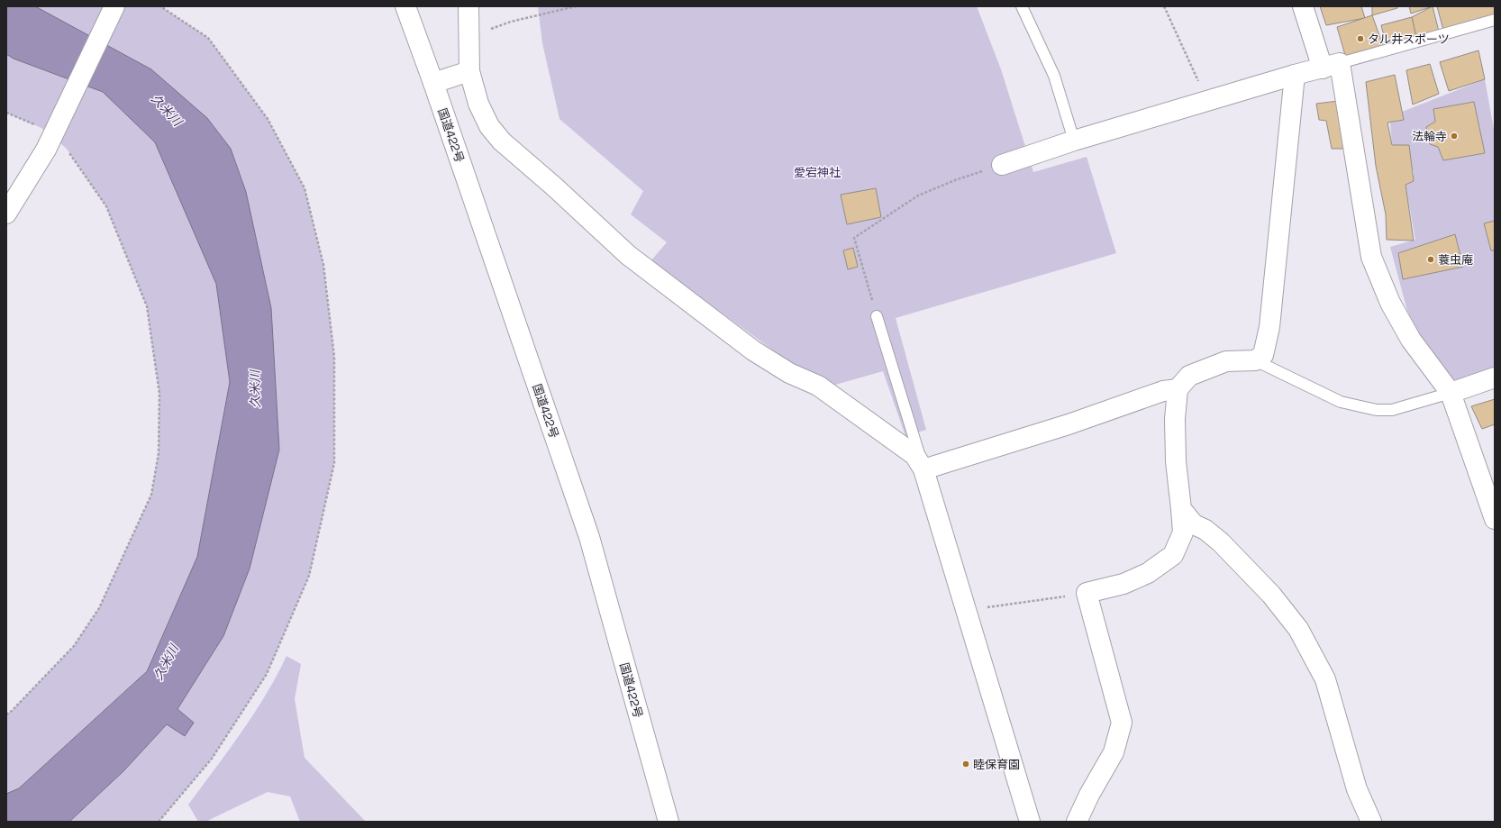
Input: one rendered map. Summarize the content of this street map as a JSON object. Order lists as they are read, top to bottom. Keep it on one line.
{"streets":{"main road":["国道422号"]},"water":["久米川"],"parks":["愛宕神社"],"places":["タル井スポーツ","法輪寺","蓑虫庵","睦保育園"]}
